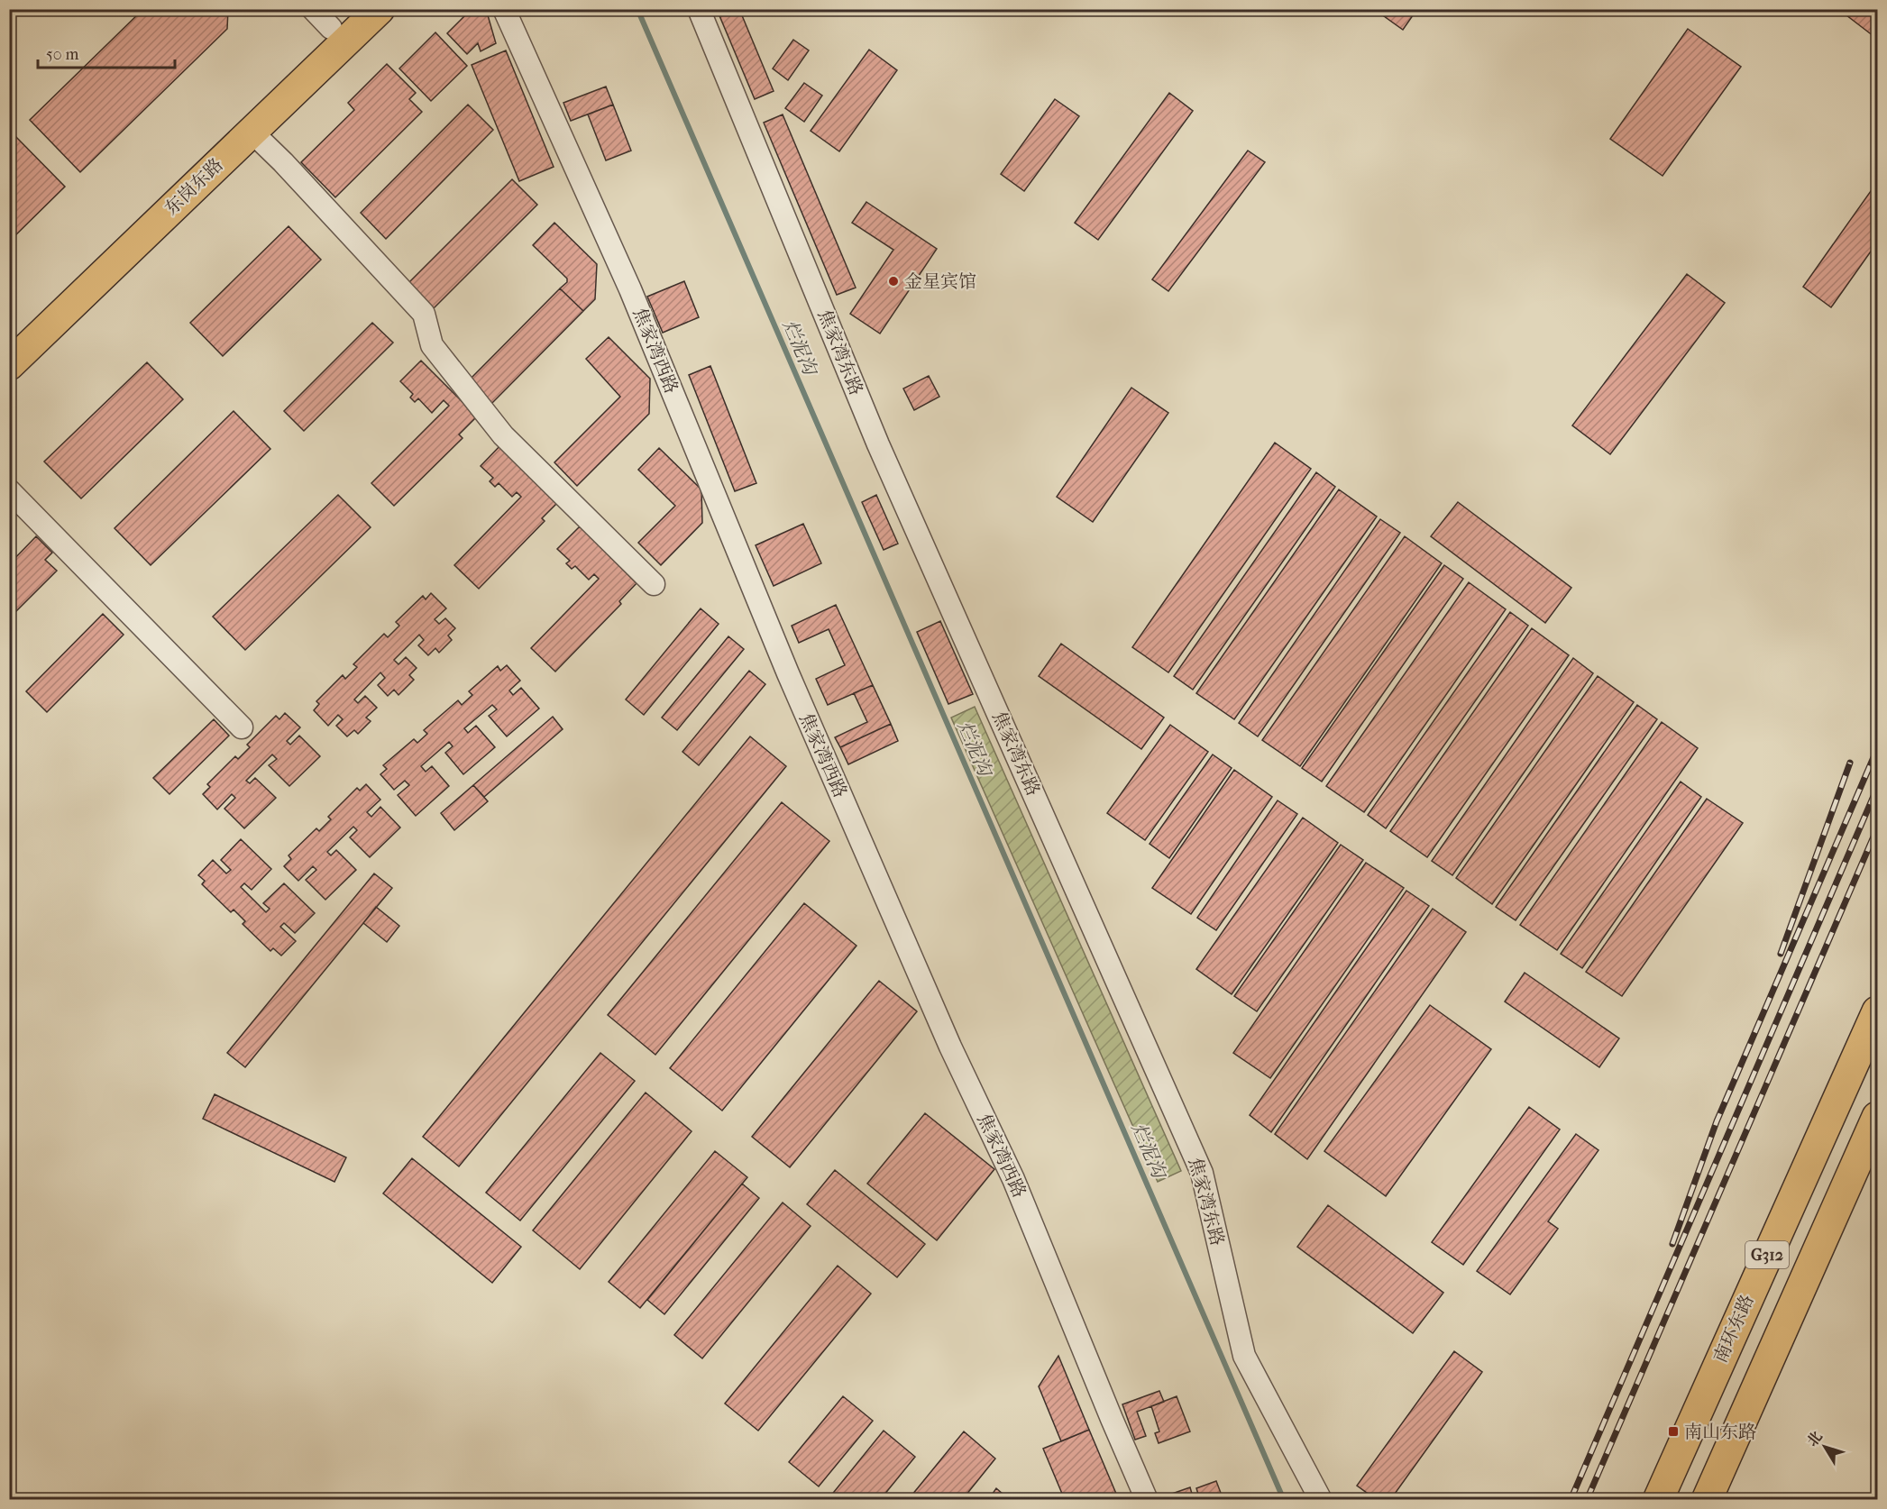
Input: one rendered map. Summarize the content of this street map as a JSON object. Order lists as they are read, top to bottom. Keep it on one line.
{"streets":{"main road":["东岗东路","G312","南环东路"],"street":["焦家湾西路","焦家湾东路"]},"water":["烂泥沟"],"places":{"other":["金星宾馆"],"transit":["南山东路"]},"scale_bar":"50 m","north":"top left"}
